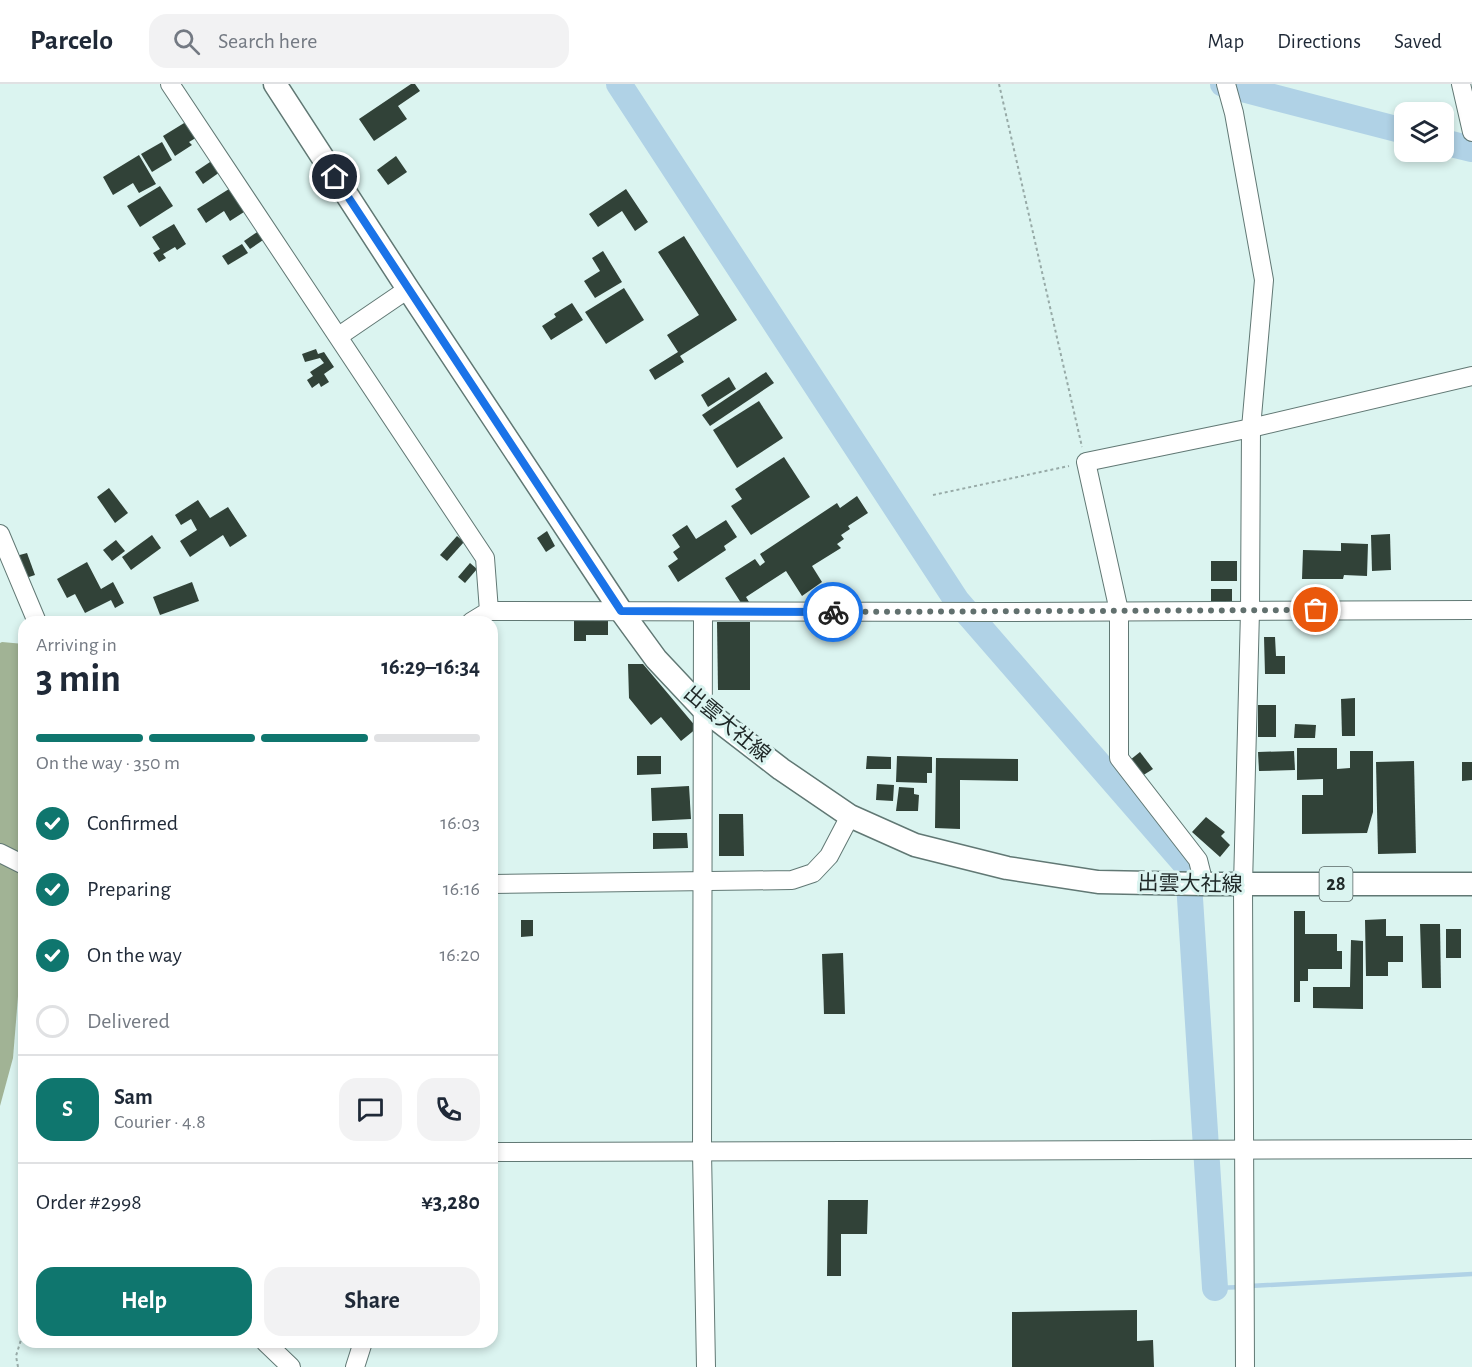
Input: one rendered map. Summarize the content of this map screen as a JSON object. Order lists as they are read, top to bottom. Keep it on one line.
{"streets":{"main road":["出雲大社線","28"]},"page":{"header":"Parcelo","search":"Search here","nav":["Map","Directions","Saved"],"heading":["3 min","Arriving in","16:29–16:34"],"panel":["Sam","Courier · 4.8","Order #2998","¥3,280"],"bar":"On the way · 350 m","list":[["Confirmed","16:03"],["Preparing","16:16"],["On the way","16:20"],"Delivered"],"round":"S","buttons":["Help","Share"]}}
